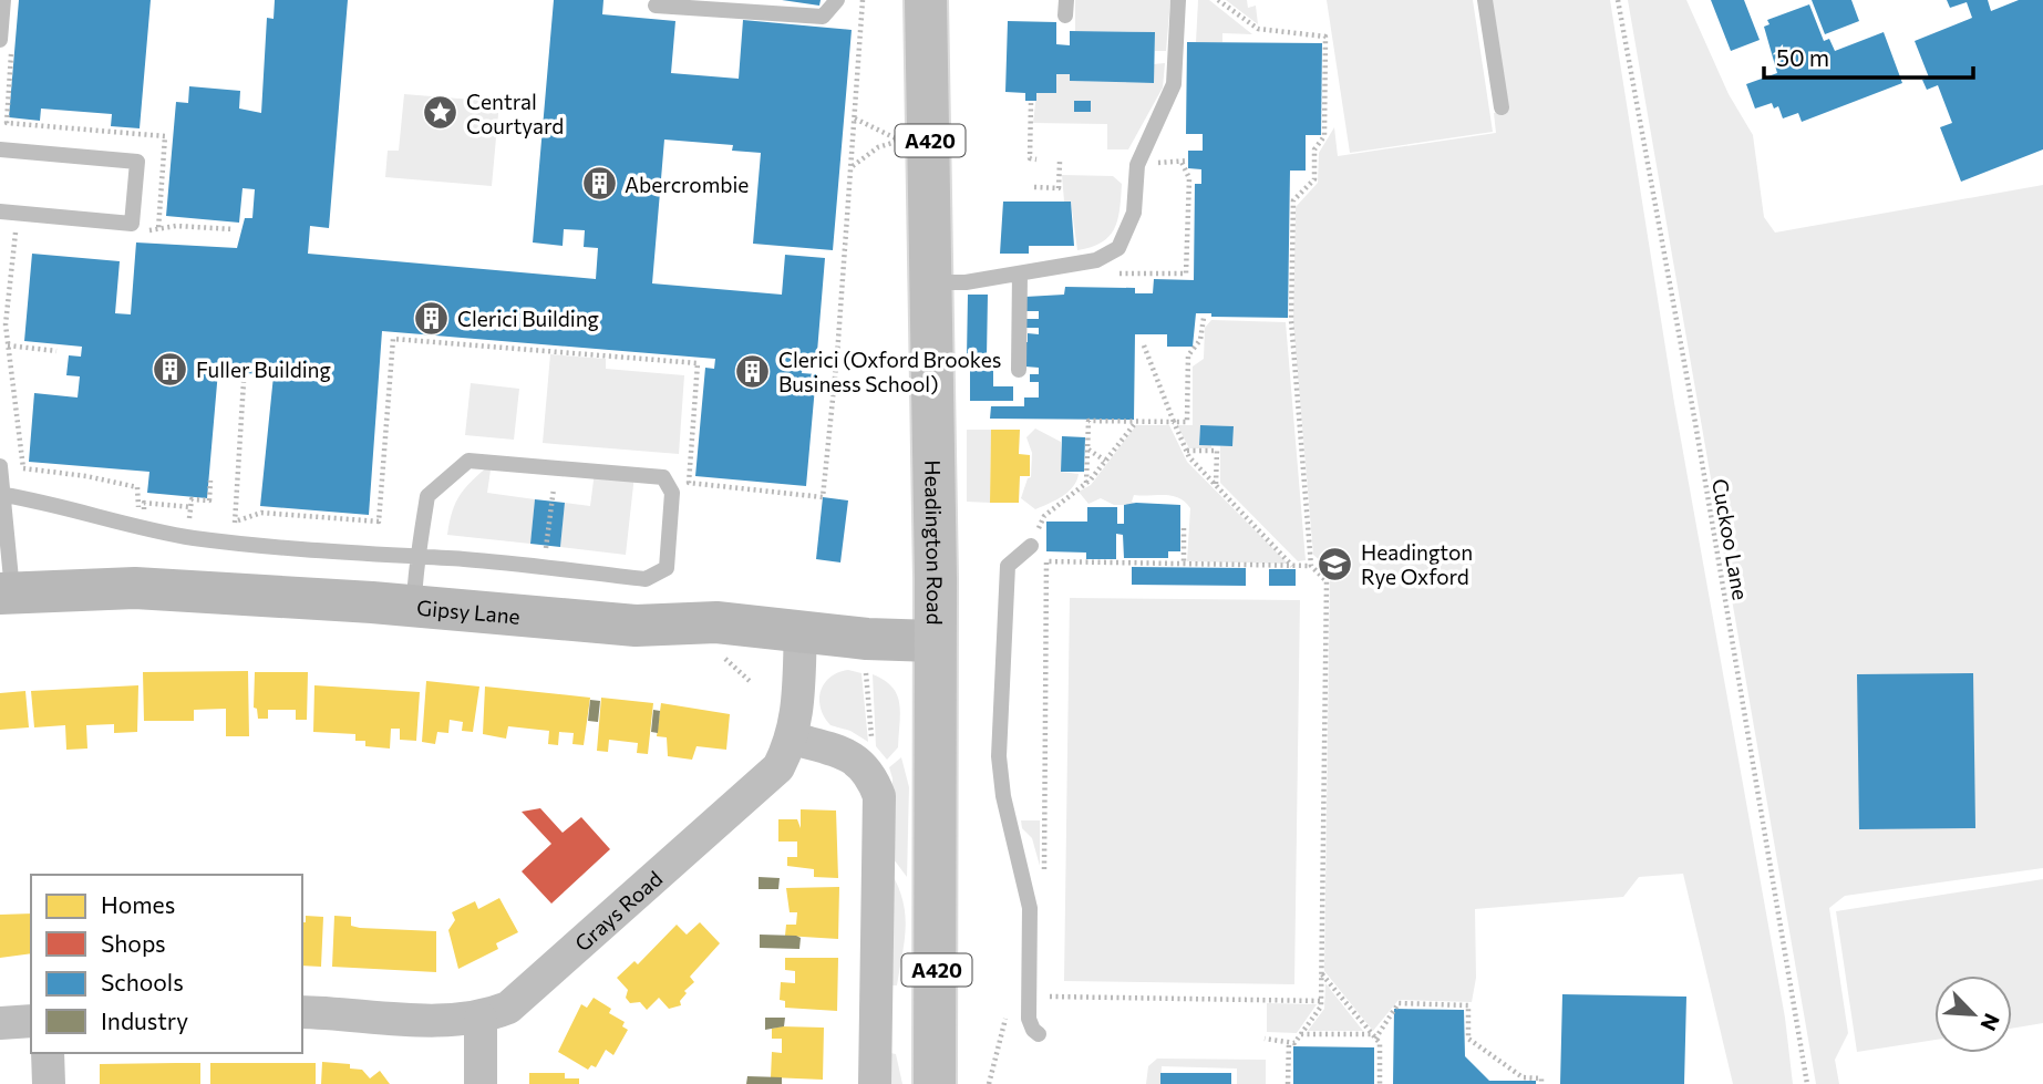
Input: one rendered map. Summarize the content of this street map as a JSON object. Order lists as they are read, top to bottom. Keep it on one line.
{"streets":{"main road":["A420","Headington Road"],"street":["Gipsy Lane","Grays Road"],"path":["Cuckoo Lane"]},"crossings":[["Headington Road","Gipsy Lane"],["Gipsy Lane","Grays Road"]],"places":{"place":["Central Courtyard"],"building":["Abercrombie","Clerici Building","Fuller Building","Clerici (Oxford Brookes Business School)"],"school or university":["Headington Rye Oxford"]},"legend":["Homes","Shops","Schools","Industry"],"scale_bar":"50 m","north":"bottom right"}
